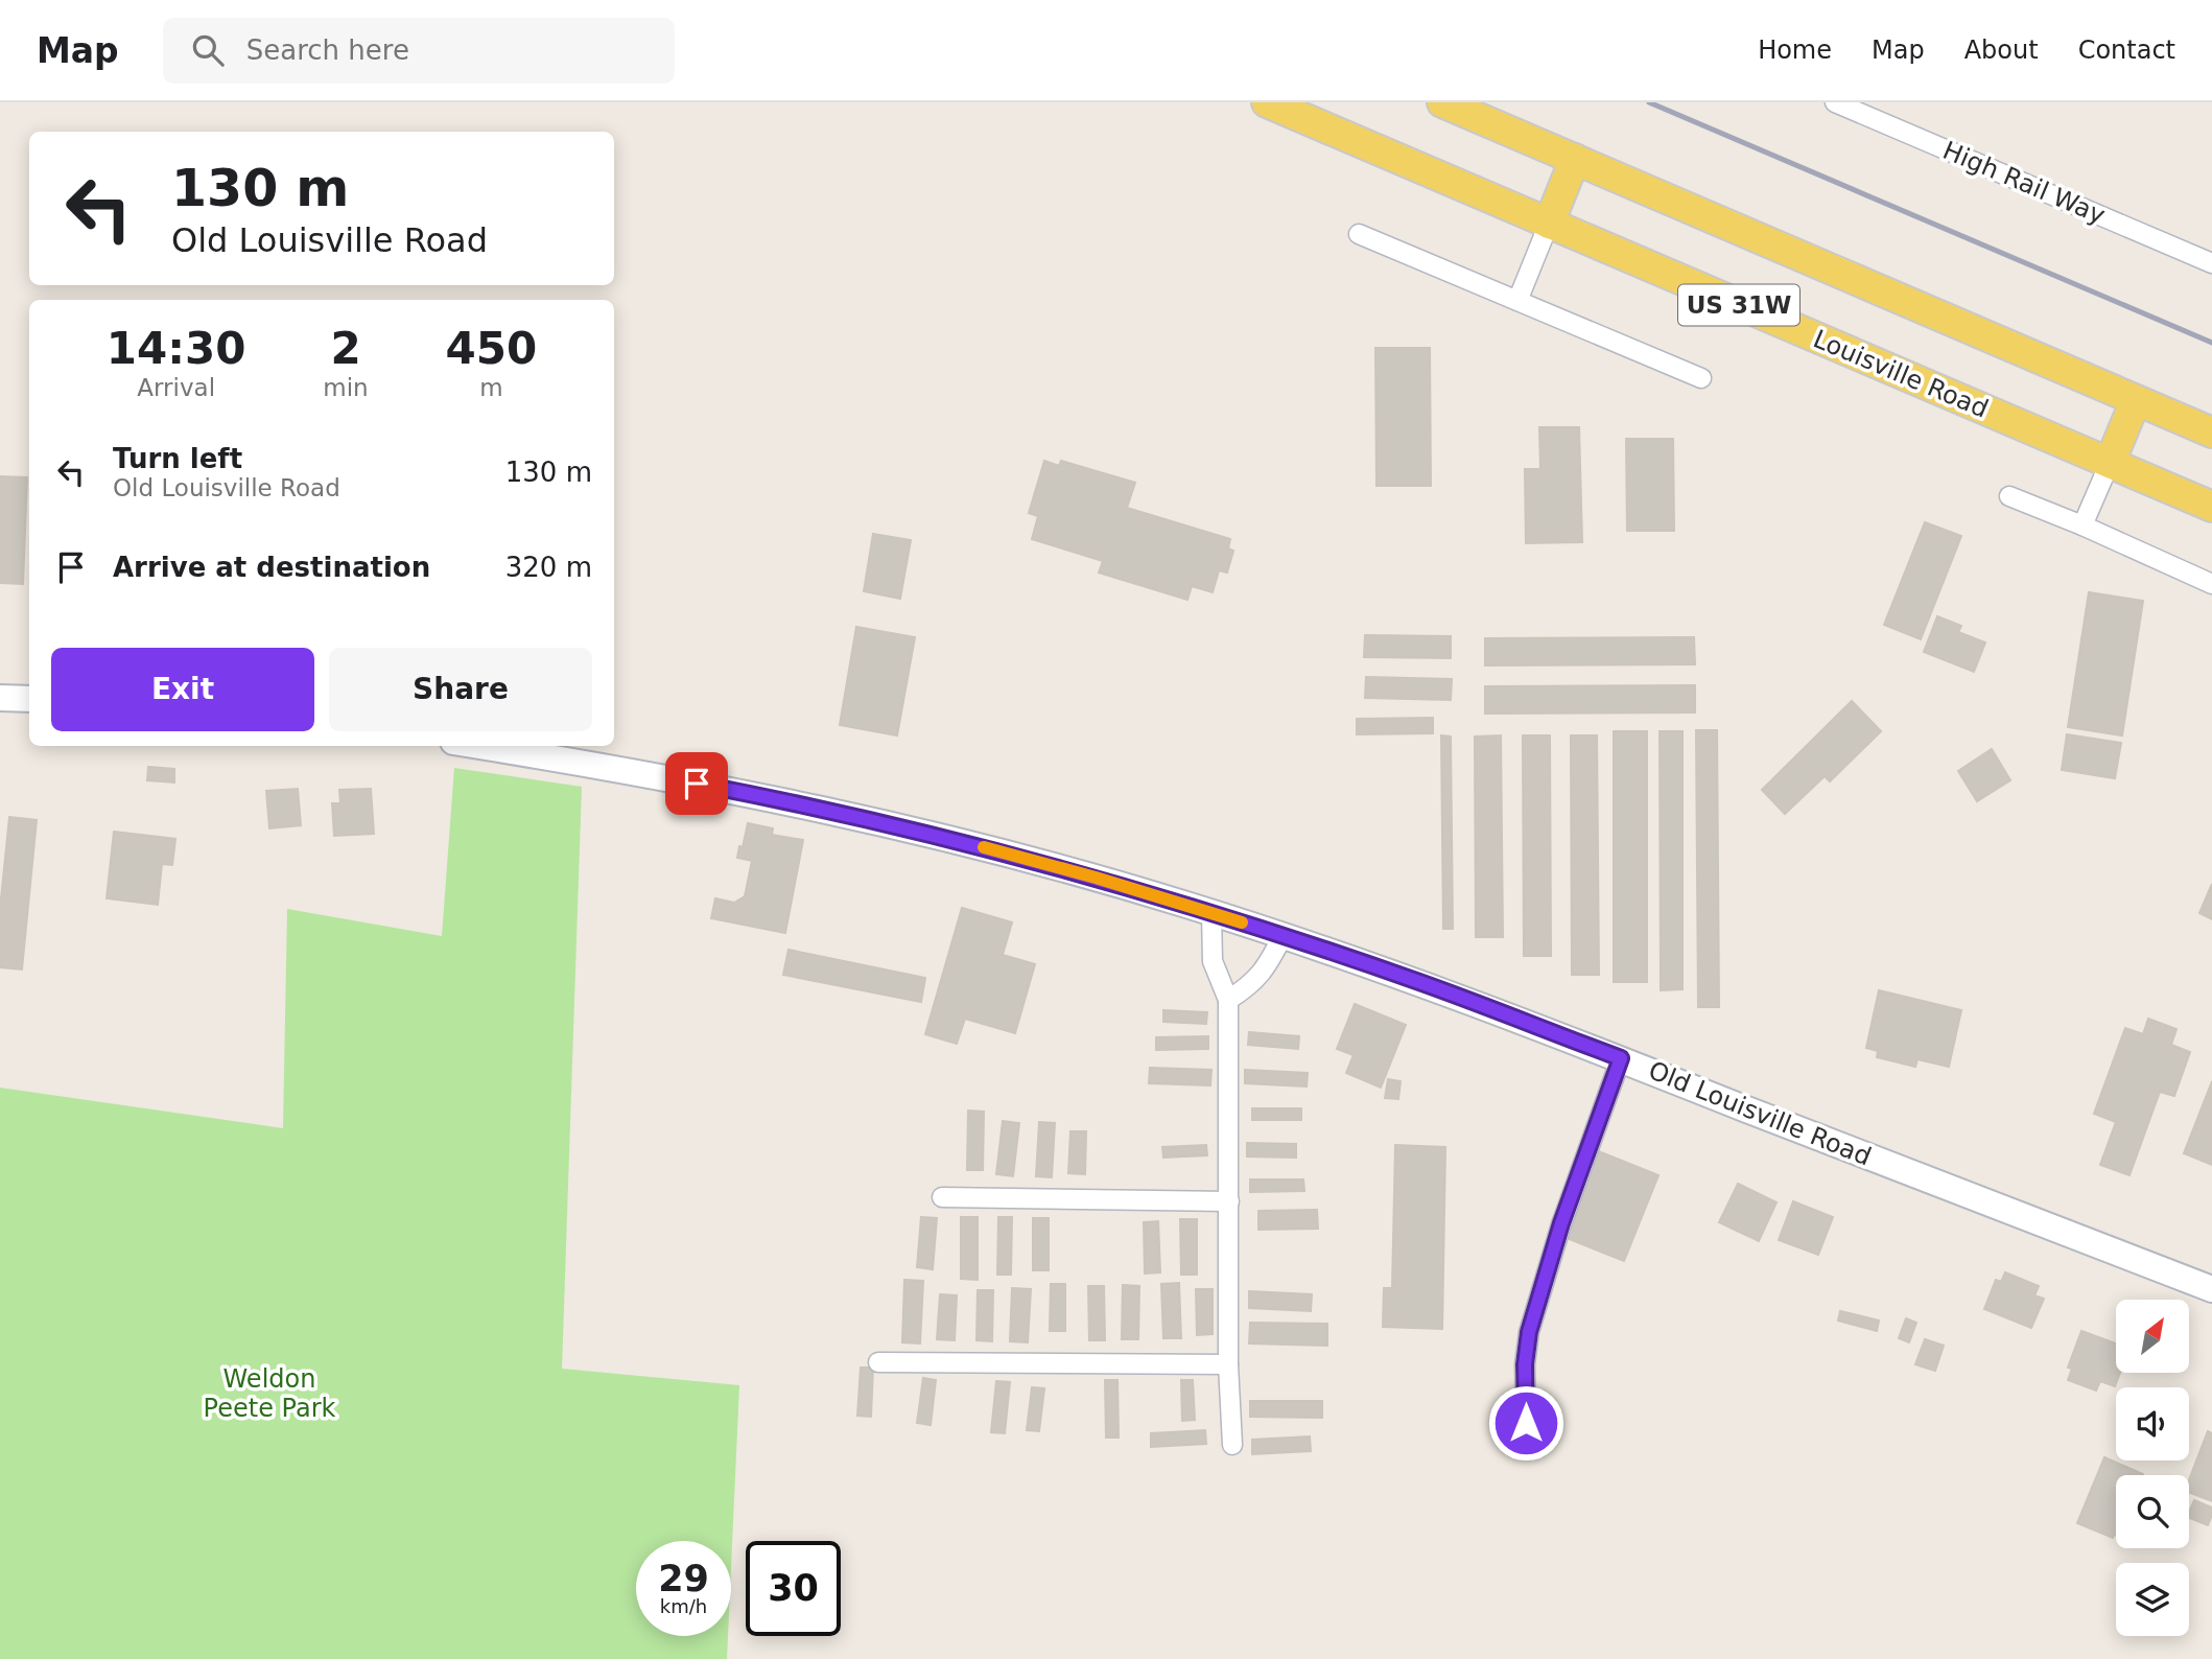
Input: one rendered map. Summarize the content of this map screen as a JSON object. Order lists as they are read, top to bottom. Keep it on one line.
{"streets":{"main road":["US 31W","Louisville Road"],"street":["High Rail Way","Old Louisville Road"]},"parks":["Weldon Peete Park"],"north":"top right","page":{"header":"Map","search":"Search here","nav":["Home","Map","About","Contact"],"turn":["130 m","Old Louisville Road"],"eta":["14:30","Arrival","2","min","450","m"],"list":[{"name":"Turn left","note":"Old Louisville Road","value":"130 m"},{"name":"Arrive at destination","value":"320 m"}],"buttons":["Exit","Share"],"speed":"29 km/h","limit":"30"}}
